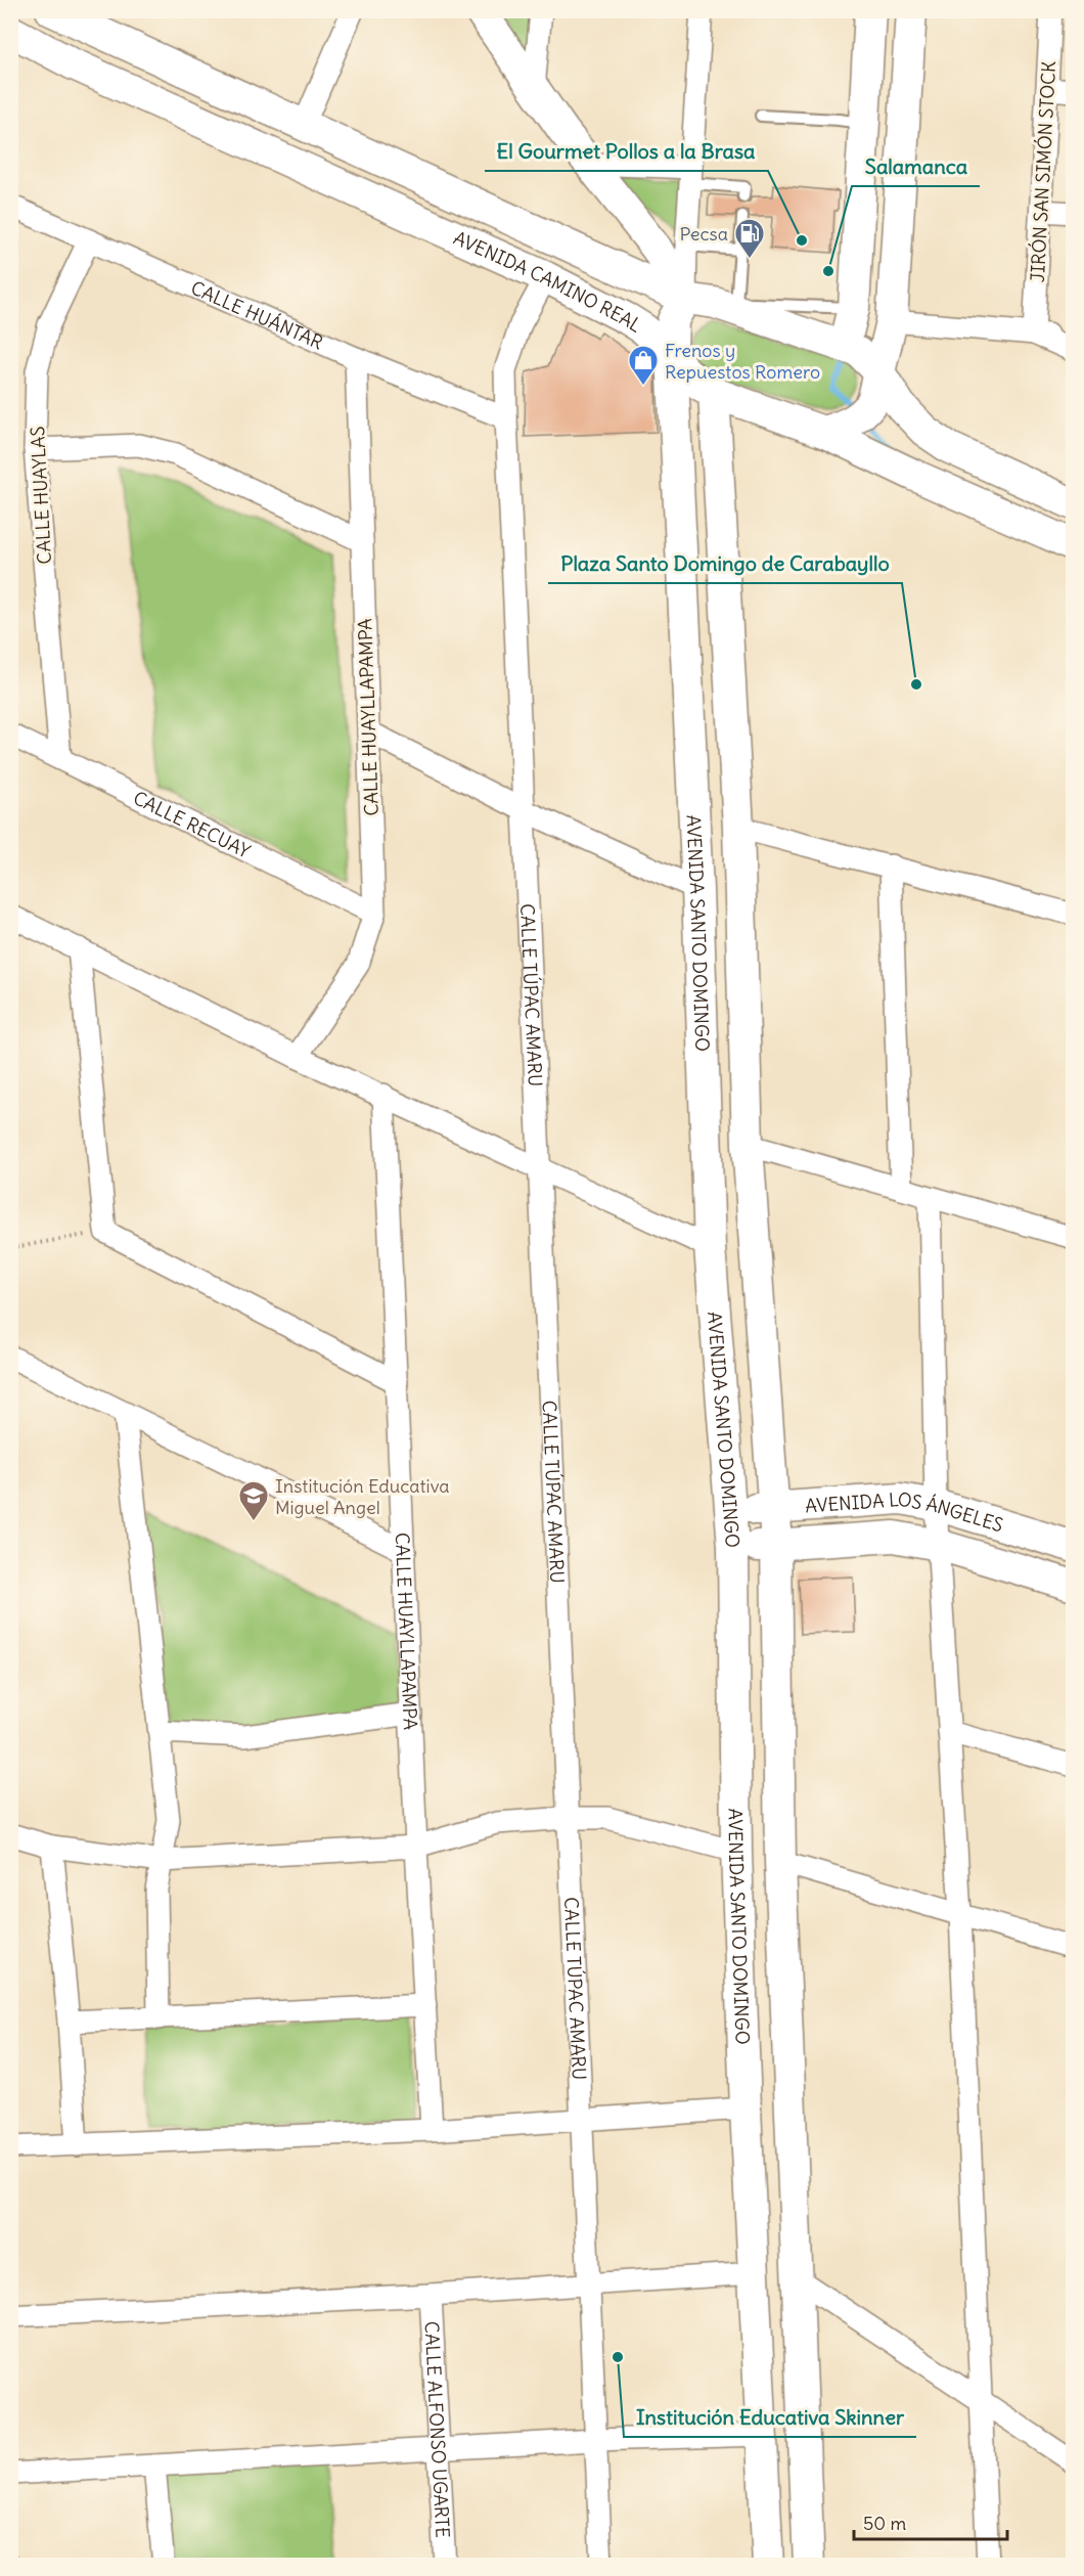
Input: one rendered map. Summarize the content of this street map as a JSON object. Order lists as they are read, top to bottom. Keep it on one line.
{"streets":{"street":["JIRÓN SAN SIMÓN STOCK","AVENIDA CAMINO REAL","CALLE HUÁNTAR","CALLE HUAYLAS","CALLE HUAYLLAPAMPA","CALLE RECUAY","AVENIDA SANTO DOMINGO","CALLE TÚPAC AMARU","AVENIDA LOS ÁNGELES","CALLE ALFONSO UGARTE"]},"crossings":[["AVENIDA CAMINO REAL","AVENIDA SANTO DOMINGO"],["AVENIDA CAMINO REAL","CALLE TÚPAC AMARU"],["CALLE HUÁNTAR","CALLE HUAYLAS"],["CALLE HUÁNTAR","CALLE HUAYLLAPAMPA"],["CALLE HUÁNTAR","CALLE TÚPAC AMARU"],["CALLE HUAYLAS","CALLE RECUAY"],["CALLE HUAYLLAPAMPA","CALLE RECUAY"],["AVENIDA SANTO DOMINGO","AVENIDA LOS ÁNGELES"]],"places":{"other":["El Gourmet Pollos a la Brasa","Salamanca","Plaza Santo Domingo de Carabayllo","Institución Educativa Skinner"],"fuel station":["Pecsa"],"shop":["Frenos y Repuestos Romero"],"school or university":["Institución Educativa Miguel Angel"]},"scale_bar":"50 m"}
